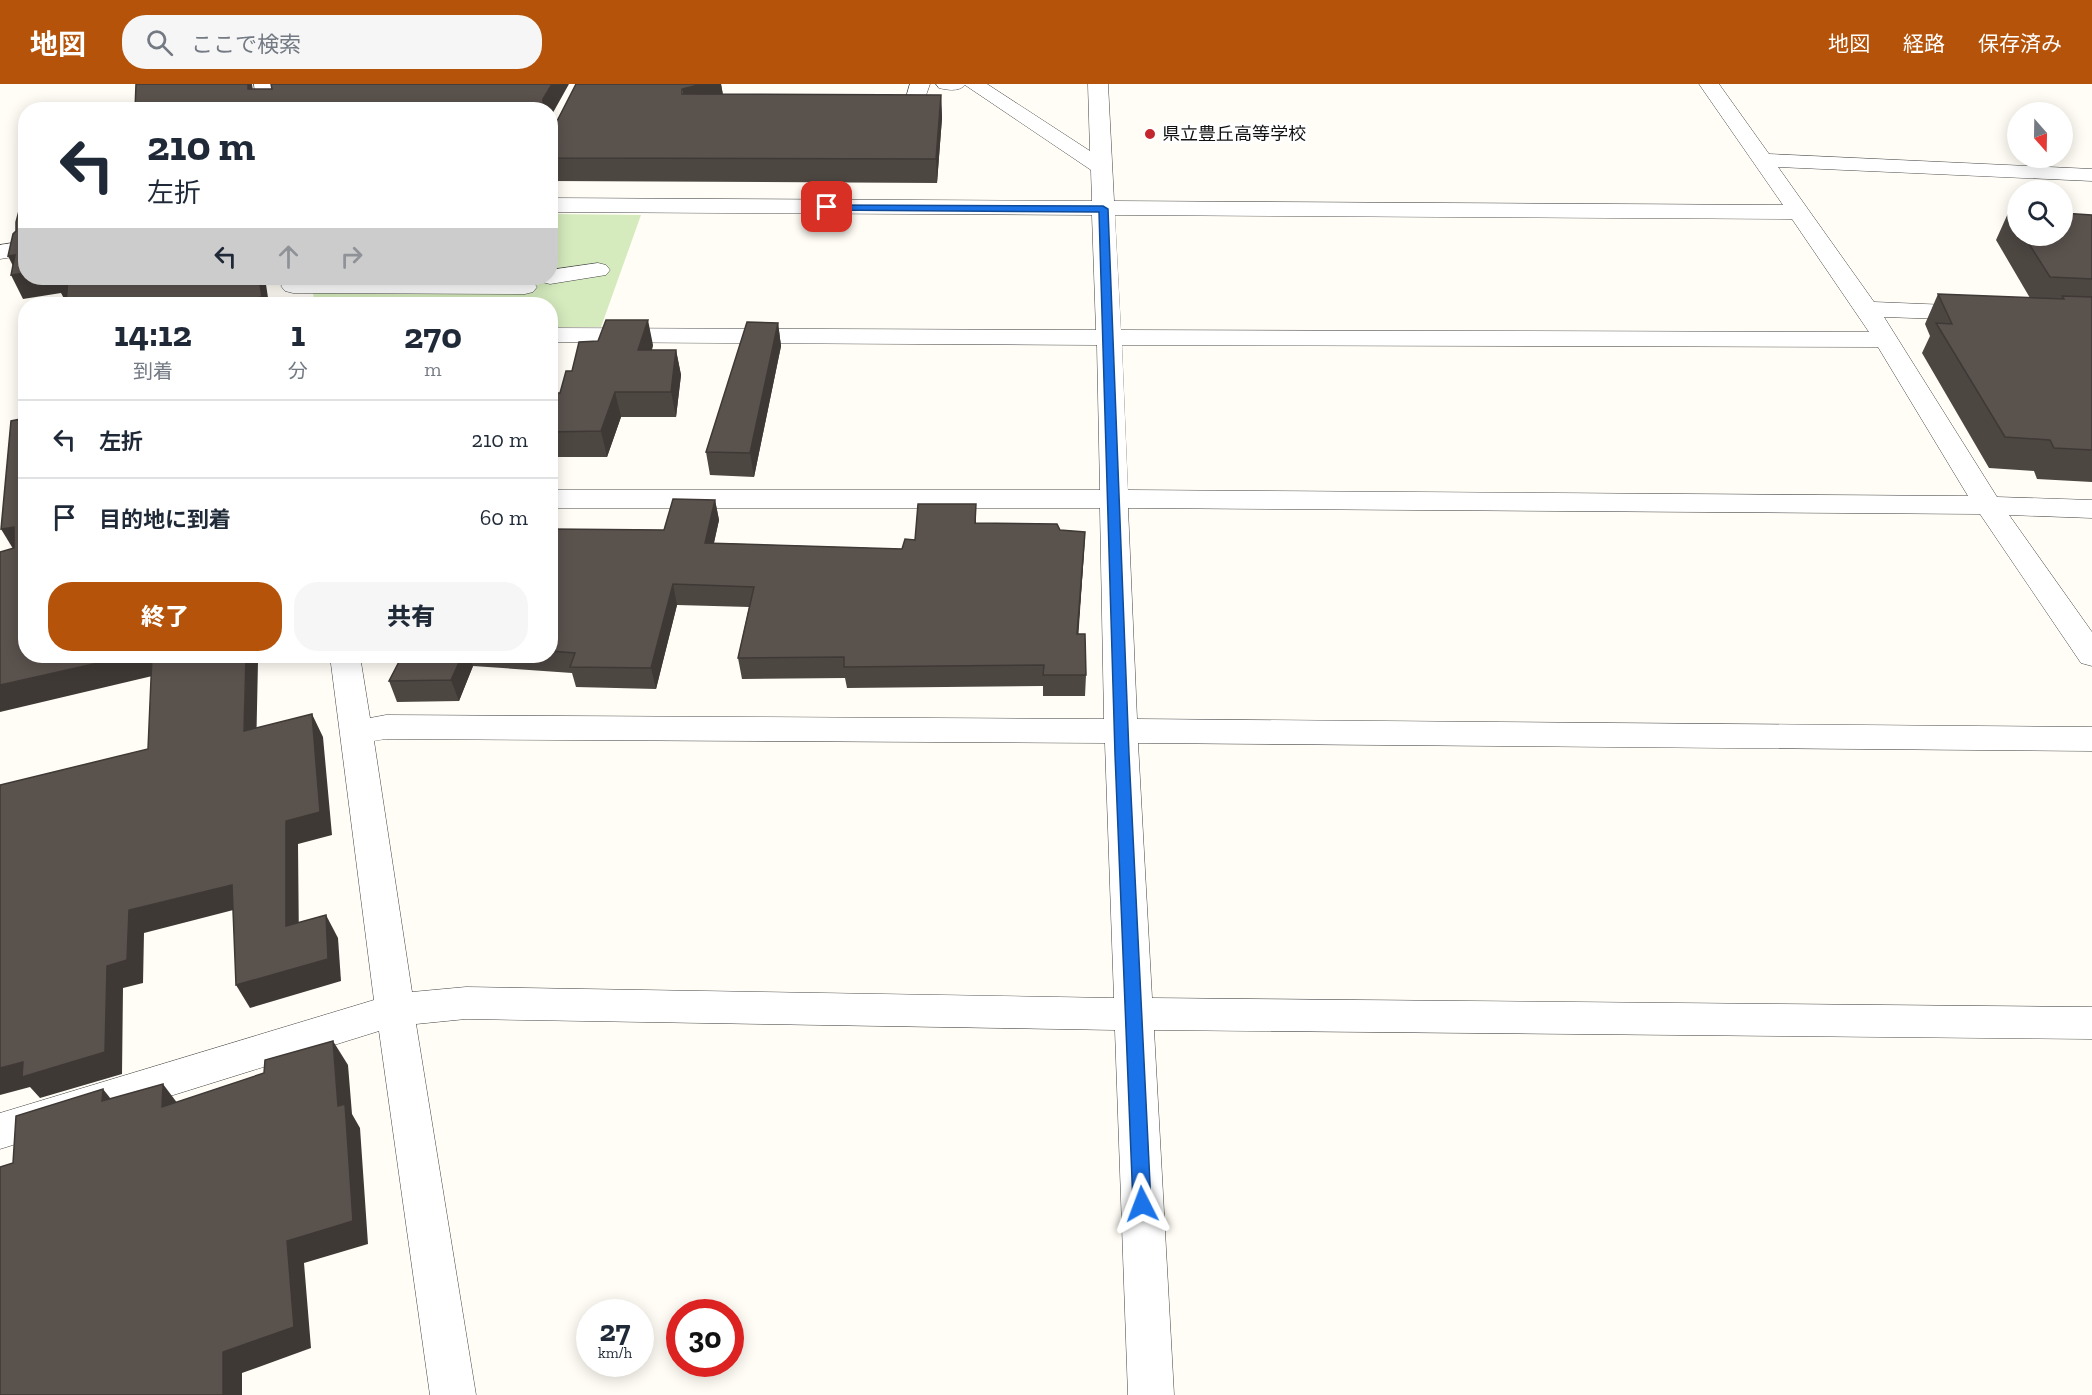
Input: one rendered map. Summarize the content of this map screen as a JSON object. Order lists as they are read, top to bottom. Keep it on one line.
{"places":["県立豊丘高等学校"],"north":"bottom","page":{"header":"地図","search":"ここで検索","nav":["地図","経路","保存済み"],"turn":["210 m","左折"],"eta":["14:12","到着","1","分","270","m"],"list":[{"name":"左折","value":"210 m"},{"name":"目的地に到着","value":"60 m"}],"buttons":["終了","共有"],"speed":"27 km/h","limit":"30"}}
